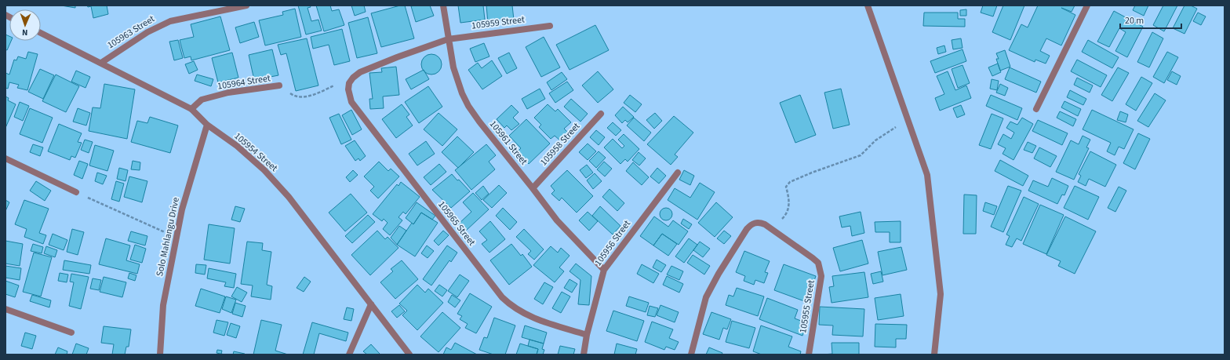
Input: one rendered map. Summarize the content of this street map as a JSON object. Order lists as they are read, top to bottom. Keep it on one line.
{"streets":{"street":["105959 Street","105963 Street","105964 Street","105961 Street","105958 Street","105954 Street","105965 Street","Solo Mahlangu Drive","105956 Street","105955 Street"]},"crossings":[["105959 Street","105961 Street"],["105963 Street","105954 Street"],["105964 Street","105954 Street"],["105964 Street","105965 Street"],["105961 Street","105958 Street"],["105961 Street","105956 Street"],["105954 Street","Solo Mahlangu Drive"],["105965 Street","105956 Street"]],"scale_bar":"20 m","north":"bottom"}
